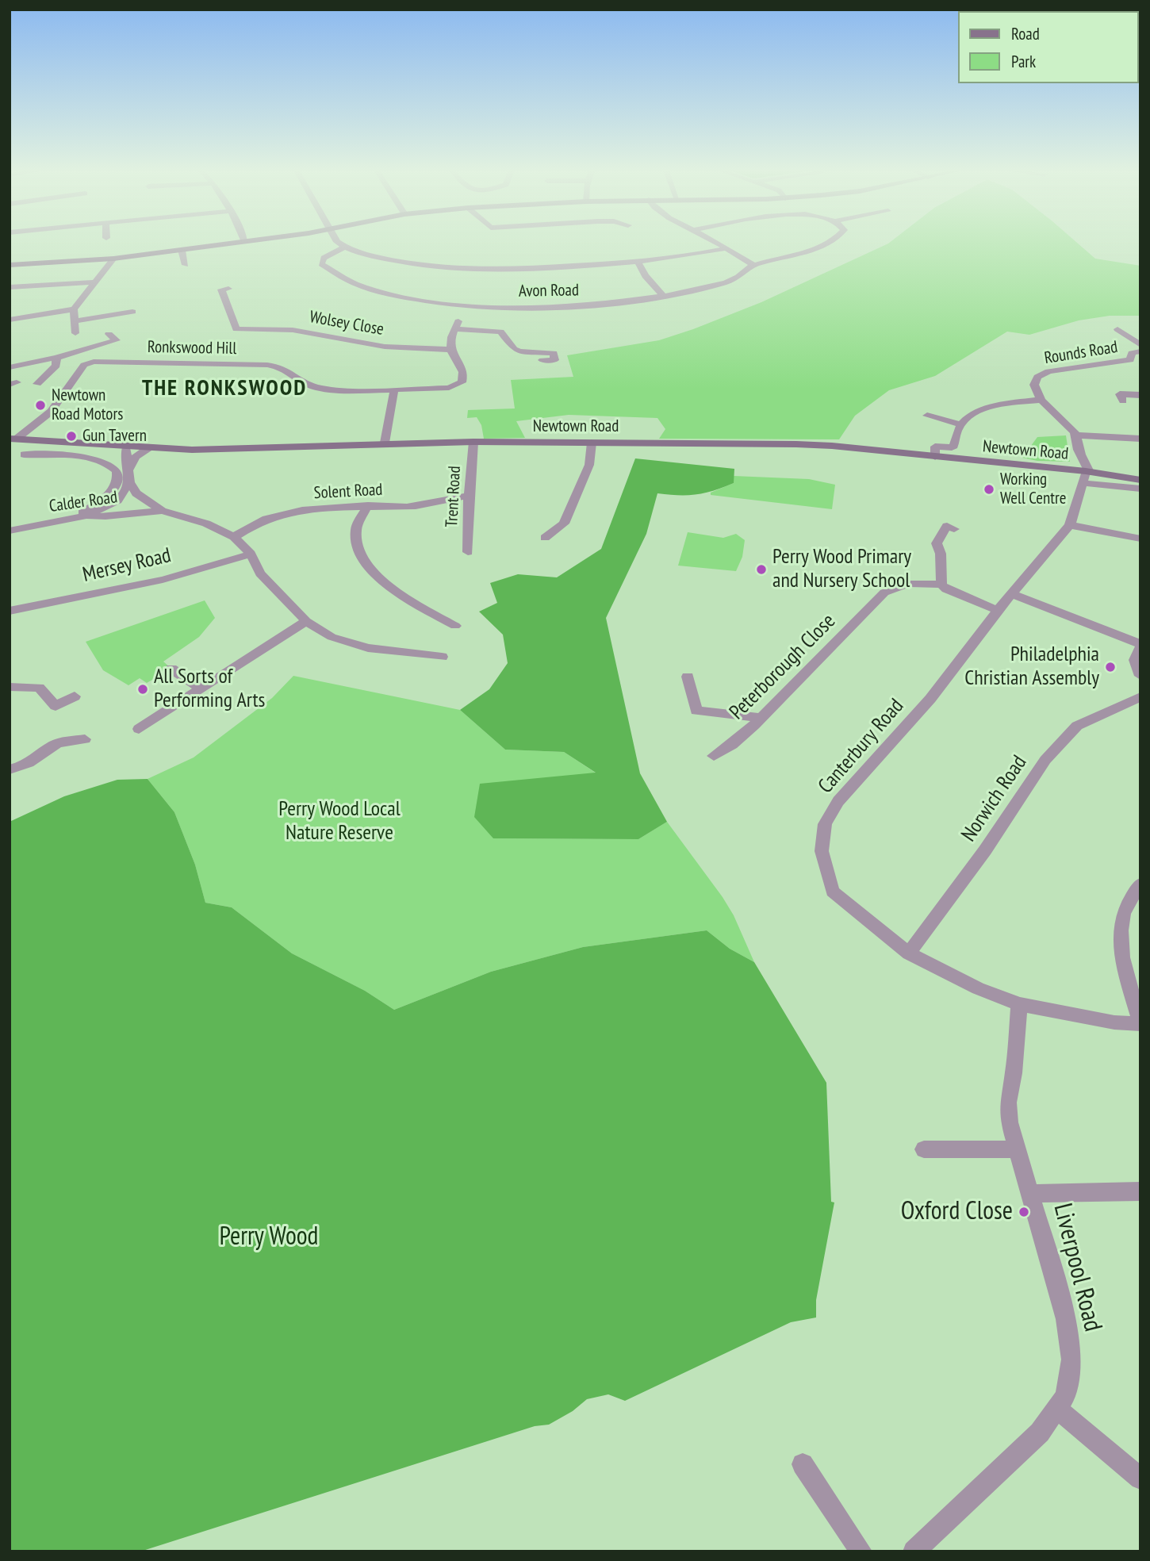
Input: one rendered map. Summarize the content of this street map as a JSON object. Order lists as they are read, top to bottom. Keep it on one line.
{"streets":{"main road":["Newtown Road"],"street":["Avon Road","Wolsey Close","Ronkswood Hill","Rounds Road","Solent Road","Trent Road","Calder Road","Mersey Road","Peterborough Close","Canterbury Road","Norwich Road","Liverpool Road"]},"crossings":[["Wolsey Close","Ronkswood Hill"],["Newtown Road","Trent Road"],["Newtown Road","Canterbury Road"],["Solent Road","Trent Road"],["Peterborough Close","Canterbury Road"],["Canterbury Road","Norwich Road"],["Canterbury Road","Liverpool Road"]],"districts":["THE RONKSWOOD"],"parks":["Perry Wood Local Nature Reserve","Perry Wood"],"places":["Newtown Road Motors","Gun Tavern","Working Well Centre","Perry Wood Primary and Nursery School","Philadelphia Christian Assembly","All Sorts of Performing Arts","Oxford Close"],"legend":["Road","Park"]}
